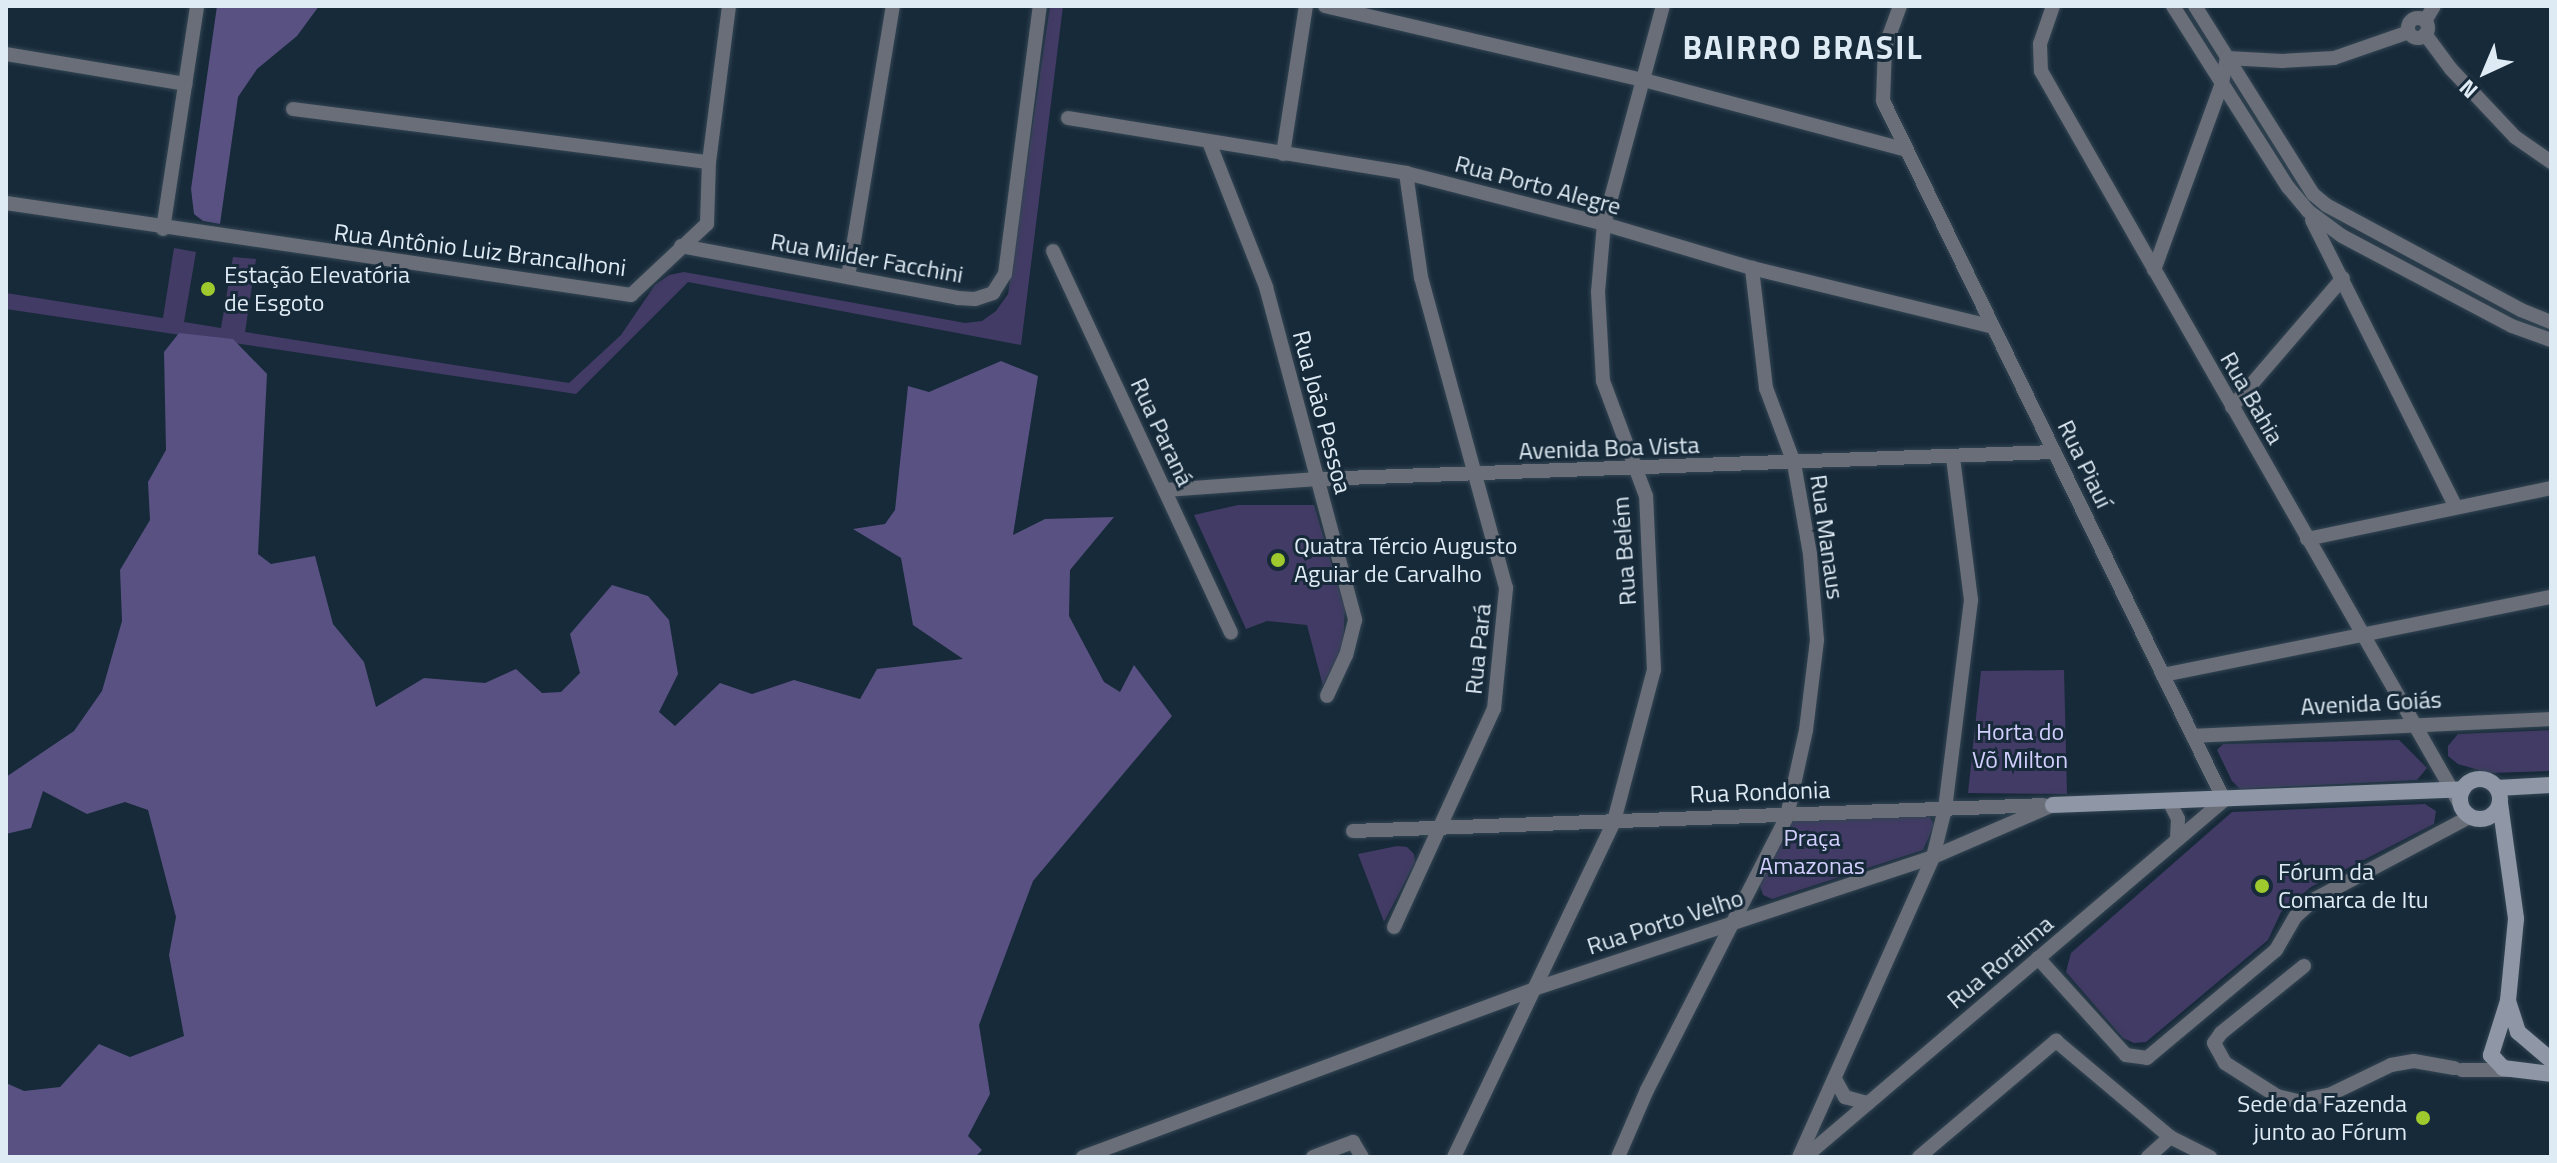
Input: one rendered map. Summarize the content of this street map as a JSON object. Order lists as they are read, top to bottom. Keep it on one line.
{"streets":{"street":["Rua Porto Alegre","Rua Antônio Luiz Brancalhoni","Rua Milder Facchini","Rua Bahia","Rua João Pessoa","Rua Paraná","Avenida Boa Vista","Rua Piauí","Rua Manaus","Rua Belém","Rua Pará","Avenida Goiás","Rua Rondonia","Rua Porto Velho","Rua Roraima"]},"crossings":[["Rua Porto Alegre","Rua João Pessoa"],["Rua Porto Alegre","Rua Piauí"],["Rua Porto Alegre","Rua Manaus"],["Rua Porto Alegre","Rua Belém"],["Rua Porto Alegre","Rua Pará"],["Rua Antônio Luiz Brancalhoni","Rua Milder Facchini"],["Rua Bahia","Avenida Goiás"],["Rua João Pessoa","Avenida Boa Vista"],["Rua Paraná","Avenida Boa Vista"],["Avenida Boa Vista","Rua Piauí"],["Avenida Boa Vista","Rua Manaus"],["Avenida Boa Vista","Rua Belém"],["Avenida Boa Vista","Rua Pará"],["Rua Piauí","Avenida Goiás"],["Rua Piauí","Rua Roraima"],["Rua Manaus","Rua Rondonia"],["Rua Manaus","Rua Porto Velho"],["Rua Belém","Rua Rondonia"],["Rua Belém","Rua Porto Velho"],["Rua Pará","Rua Rondonia"],["Rua Rondonia","Rua Porto Velho"]],"districts":["BAIRRO BRASIL"],"parks":["Horta do Võ Milton","Praça Amazonas"],"places":["Estação Elevatória de Esgoto","Quatra Tércio Augusto Aguiar de Carvalho","Fórum da Comarca de Itu","Sede da Fazenda junto ao Fórum"],"north":"bottom left"}
